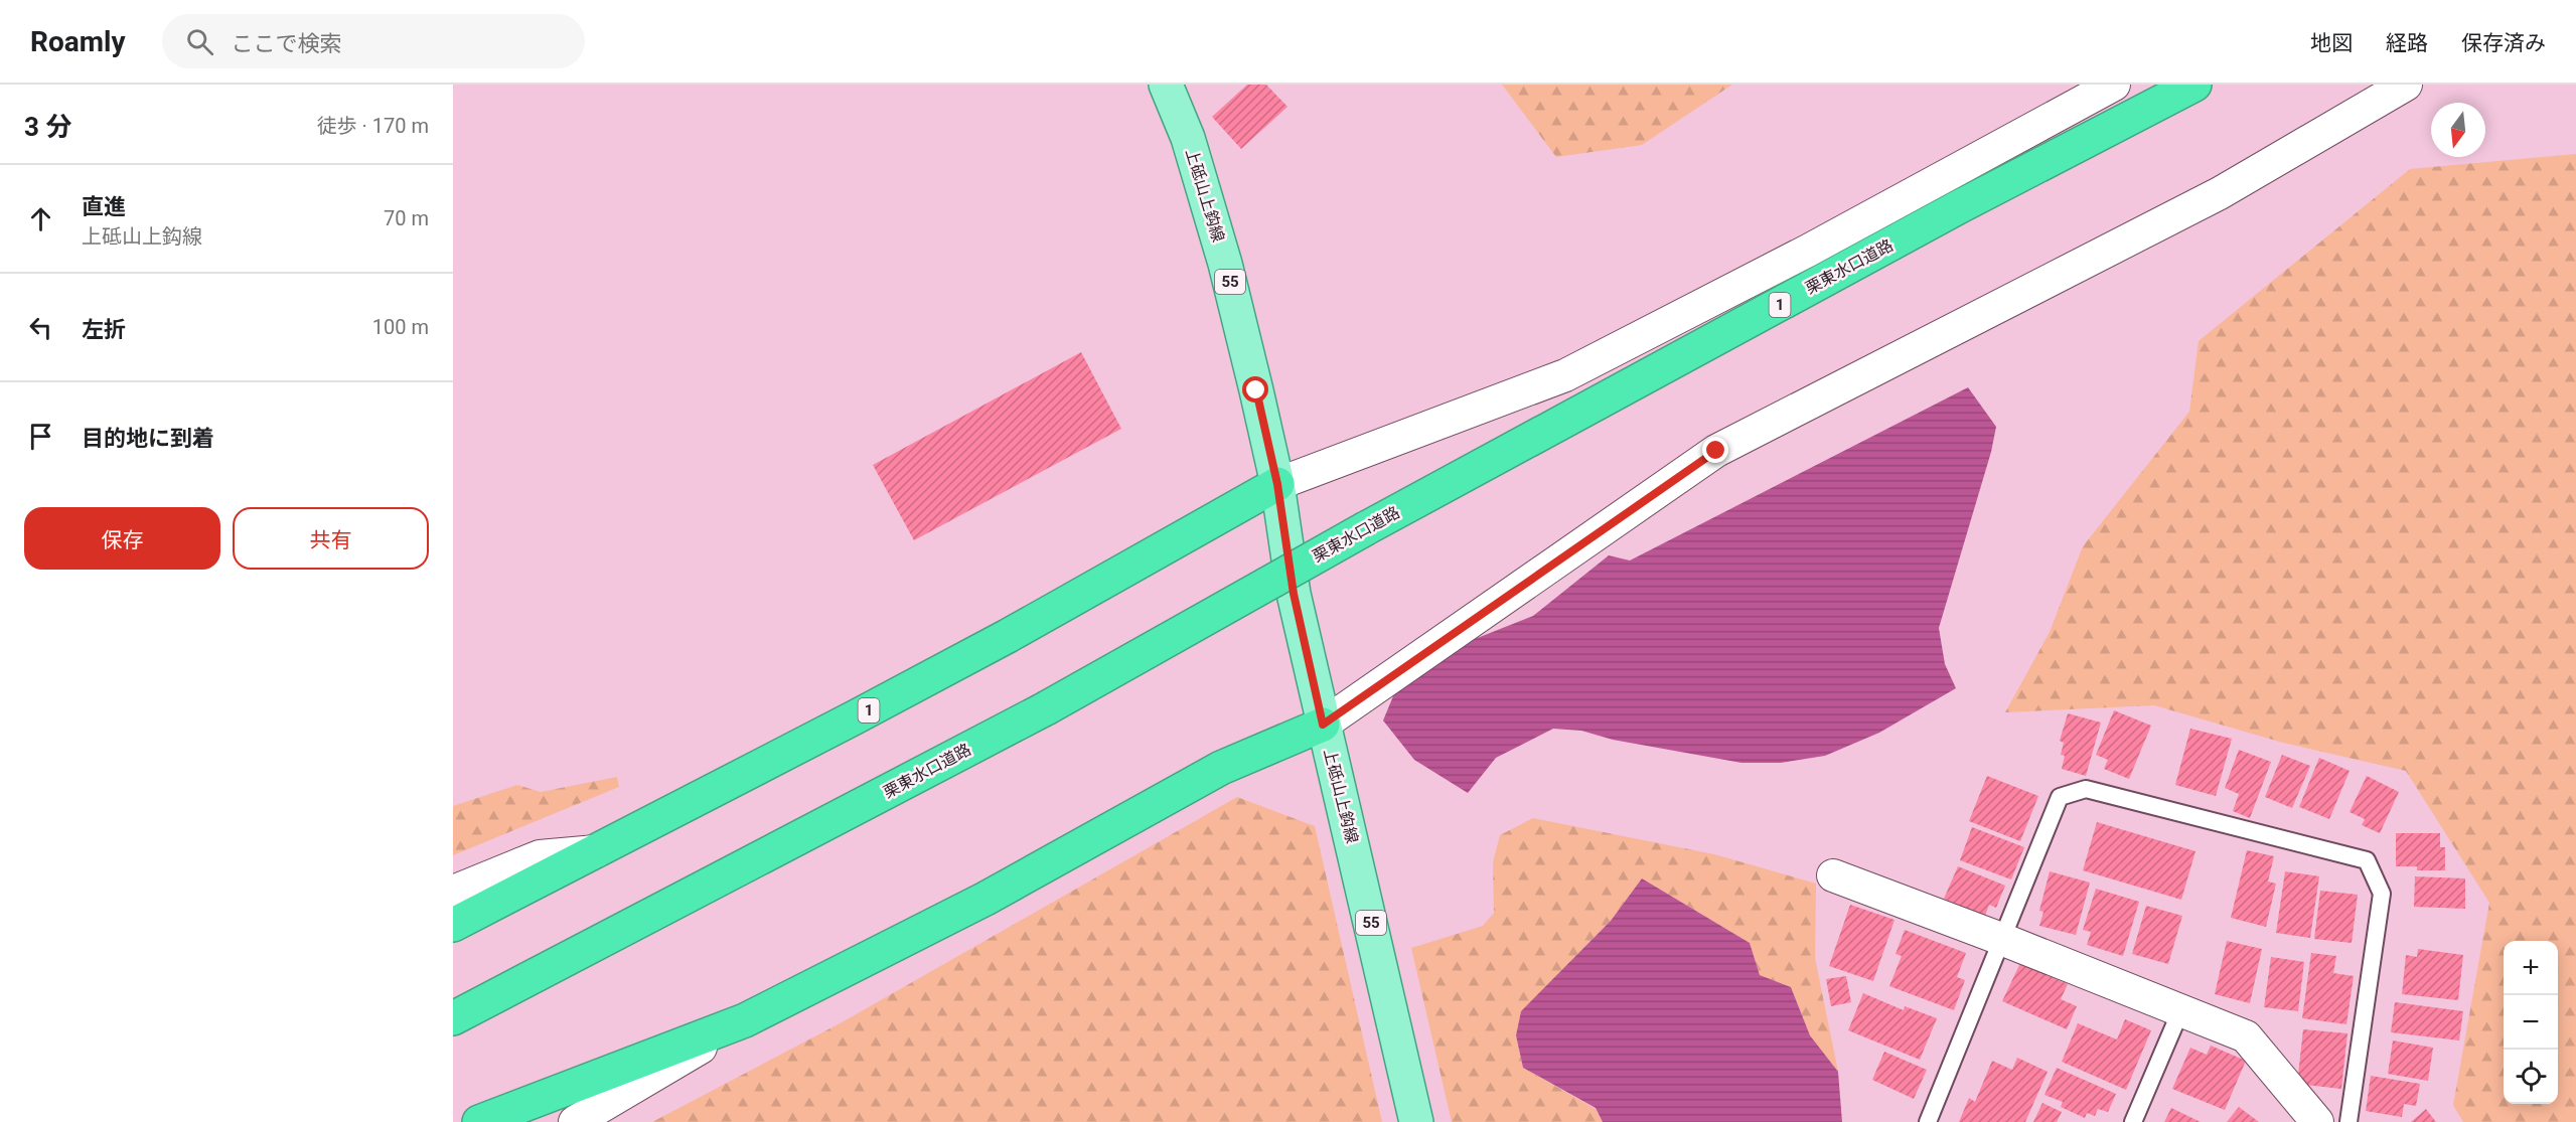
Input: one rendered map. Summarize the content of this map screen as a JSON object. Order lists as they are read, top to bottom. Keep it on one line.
{"streets":{"highway":["栗東水口道路","1"],"main road":["上砥山上鈎線","55"]},"crossings":[["上砥山上鈎線","1"]],"north":"bottom","page":{"header":"Roamly","search":"ここで検索","nav":["地図","経路","保存済み"],"heading":["3 分","徒歩 · 170 m"],"list":[["直進","上砥山上鈎線","70 m"],["左折","100 m"],"目的地に到着"],"buttons":["保存","共有"],"map_buttons":["+","−"]}}
